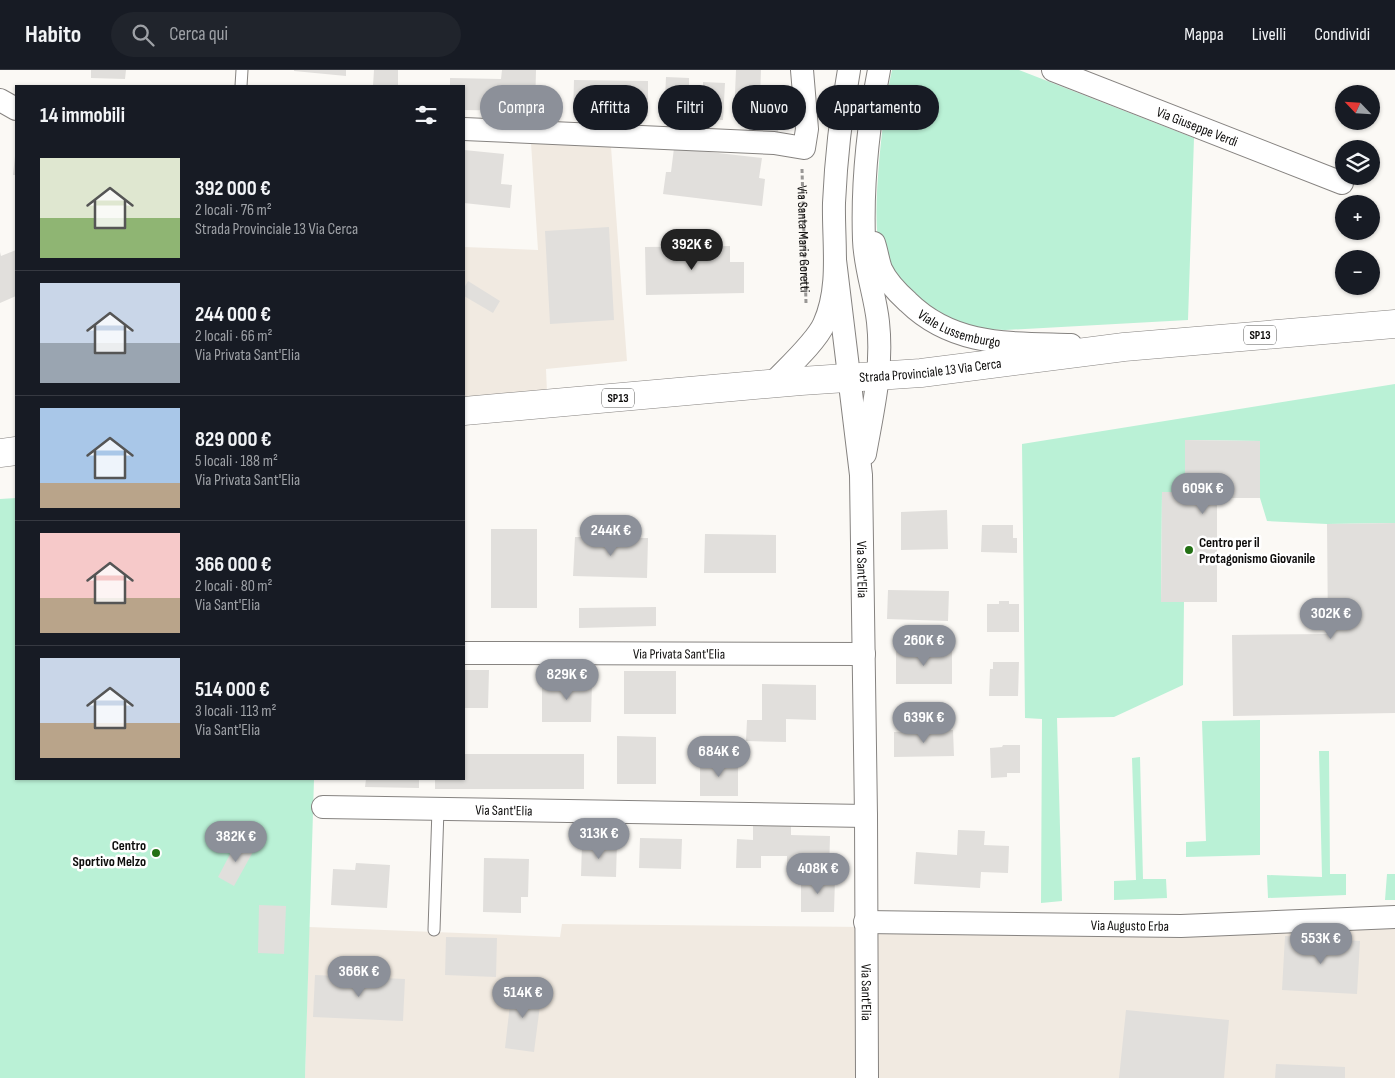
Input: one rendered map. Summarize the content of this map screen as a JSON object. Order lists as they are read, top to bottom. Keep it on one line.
{"streets":{"main road":["SP13","Strada Provinciale 13 Via Cerca"],"street":["Via Giuseppe Verdi","Viale Lussemburgo","Via Sant'Elia","Via Privata Sant'Elia","Via Augusto Erba"],"path":["Via Santa Maria Goretti"]},"crossings":[["Viale Lussemburgo","Strada Provinciale 13 Via Cerca"],["Viale Lussemburgo","Via Sant'Elia"],["Strada Provinciale 13 Via Cerca","Via Sant'Elia"],["Via Sant'Elia","Via Privata Sant'Elia"],["Via Sant'Elia","Via Augusto Erba"]],"places":["Centro per il Protagonismo Giovanile","Centro Sportivo Melzo"],"north":"top left","page":{"header":"Habito","search":"Cerca qui","nav":["Mappa","Livelli","Condividi"],"map_buttons":["+","−"],"chip":["Compra","Affitta","Filtri","Nuovo","Appartamento"],"heading":"14 immobili","list":[{"name":"392 000 €","note":"2 locali · 76 m² · Strada Provinciale 13 Via Cerca"},{"name":"244 000 €","note":"2 locali · 66 m² · Via Privata Sant'Elia"},{"name":"829 000 €","note":"5 locali · 188 m² · Via Privata Sant'Elia"},{"name":"366 000 €","note":"2 locali · 80 m² · Via Sant'Elia"},{"name":"514 000 €","note":"3 locali · 113 m² · Via Sant'Elia"}],"price":["392K €","609K €","244K €","302K €","260K €","829K €","639K €","684K €","313K €","382K €","408K €","553K €","366K €","514K €"]}}
